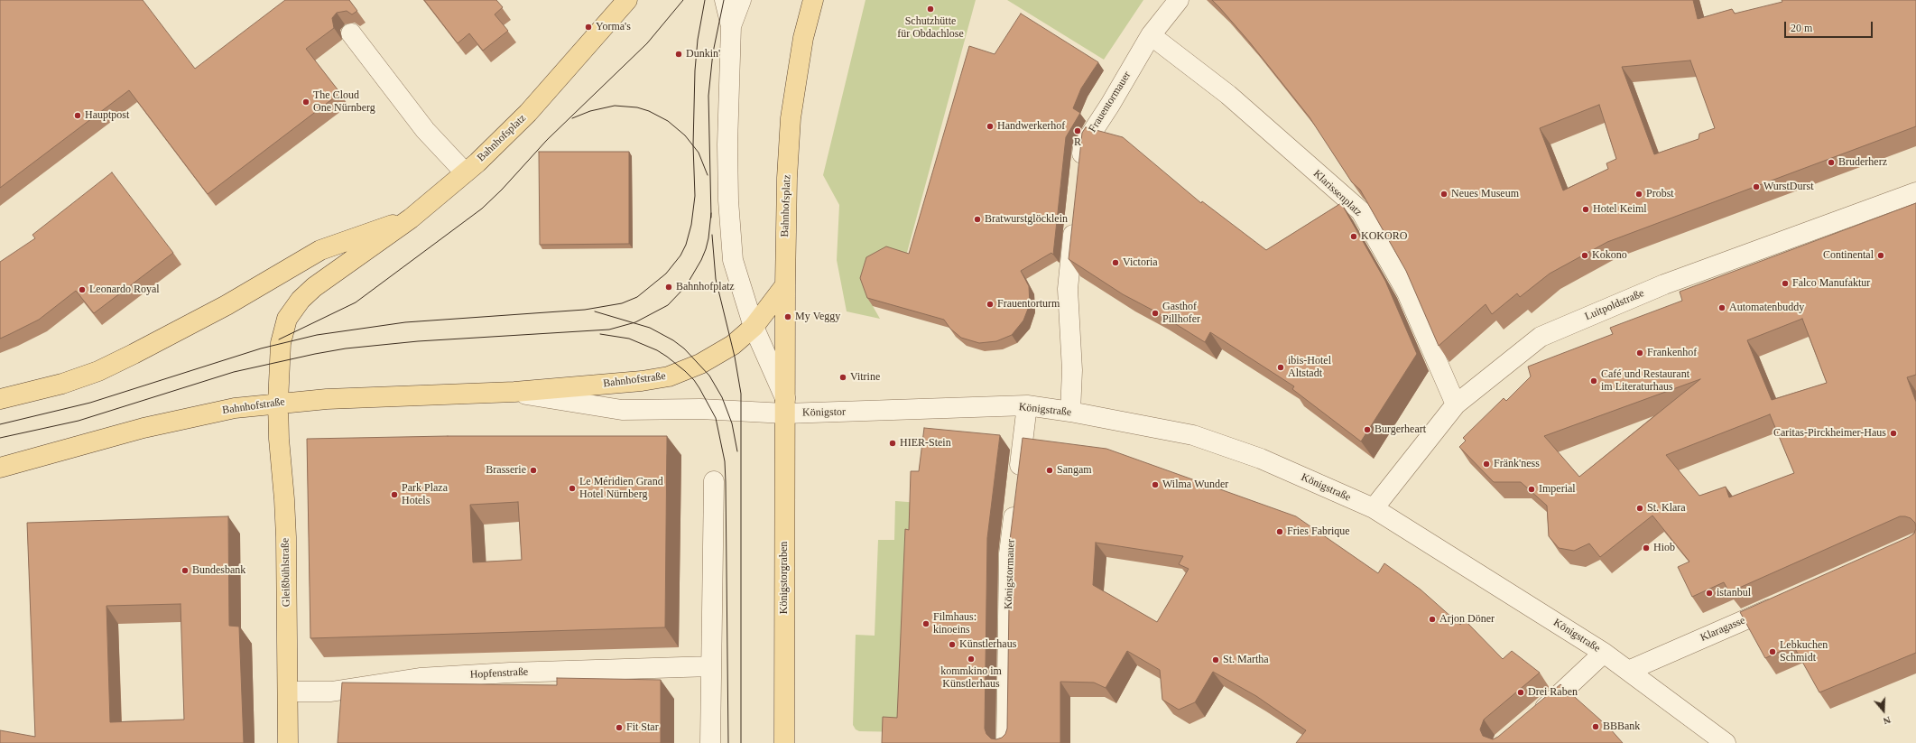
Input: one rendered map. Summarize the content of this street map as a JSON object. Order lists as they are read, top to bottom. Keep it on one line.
{"streets":{"main road":["Bahnhofsplatz","Bahnhofstraße","Gleißbühlstraße","Königstorgraben"],"street":["Frauentormauer","Klarissenplatz","Luitpoldstraße","Königstraße","Königstor","Königstormauer","Klaragasse","Hopfenstraße"]},"crossings":[["Frauentormauer","Klarissenplatz"],["Bahnhofsplatz","Bahnhofstraße"],["Bahnhofsplatz","Königstor"],["Bahnhofsplatz","Gleißbühlstraße"],["Bahnhofsplatz","Königstorgraben"],["Klarissenplatz","Luitpoldstraße"],["Luitpoldstraße","Königstraße"],["Bahnhofstraße","Königstor"],["Bahnhofstraße","Gleißbühlstraße"],["Bahnhofstraße","Königstorgraben"],["Königstraße","Königstor"],["Königstraße","Königstormauer"],["Königstraße","Klaragasse"],["Königstor","Königstorgraben"],["Gleißbühlstraße","Hopfenstraße"]],"places":["Schutzhütte für Obdachlose","Yorma's","Dunkin'","The Cloud One Nürnberg","Hauptpost","Handwerkerhof","R","Bruderherz","WurstDurst","Neues Museum","Probst","Hotel Keiml","Bratwurstglöcklein","KOKORO","Kokono","Continental","Victoria","Falco Manufaktur","Bahnhofplatz","Leonardo Royal","Frauentorturm","Automatenbuddy","Gasthof Pillhofer","My Veggy","Frankenhof","ibis-Hotel Altstadt","Vitrine","Café und Restaurant im Literaturhaus","Burgerheart","Caritas-Pirckheimer-Haus","HIER-Stein","Fränk'ness","Brasserie","Sangam","Wilma Wunder","Le Méridien Grand Hotel Nürnberg","Imperial","Park Plaza Hotels","St. Klara","Fries Fabrique","Hiob","Bundesbank","istanbul","Arjon Döner","Filmhaus: kinoeins","Künstlerhaus","Lebkuchen Schmidt","kommkino im Künstlerhaus","St. Martha","Drei Raben","BBBank","Fit Star"],"scale_bar":"20 m","north":"bottom"}
